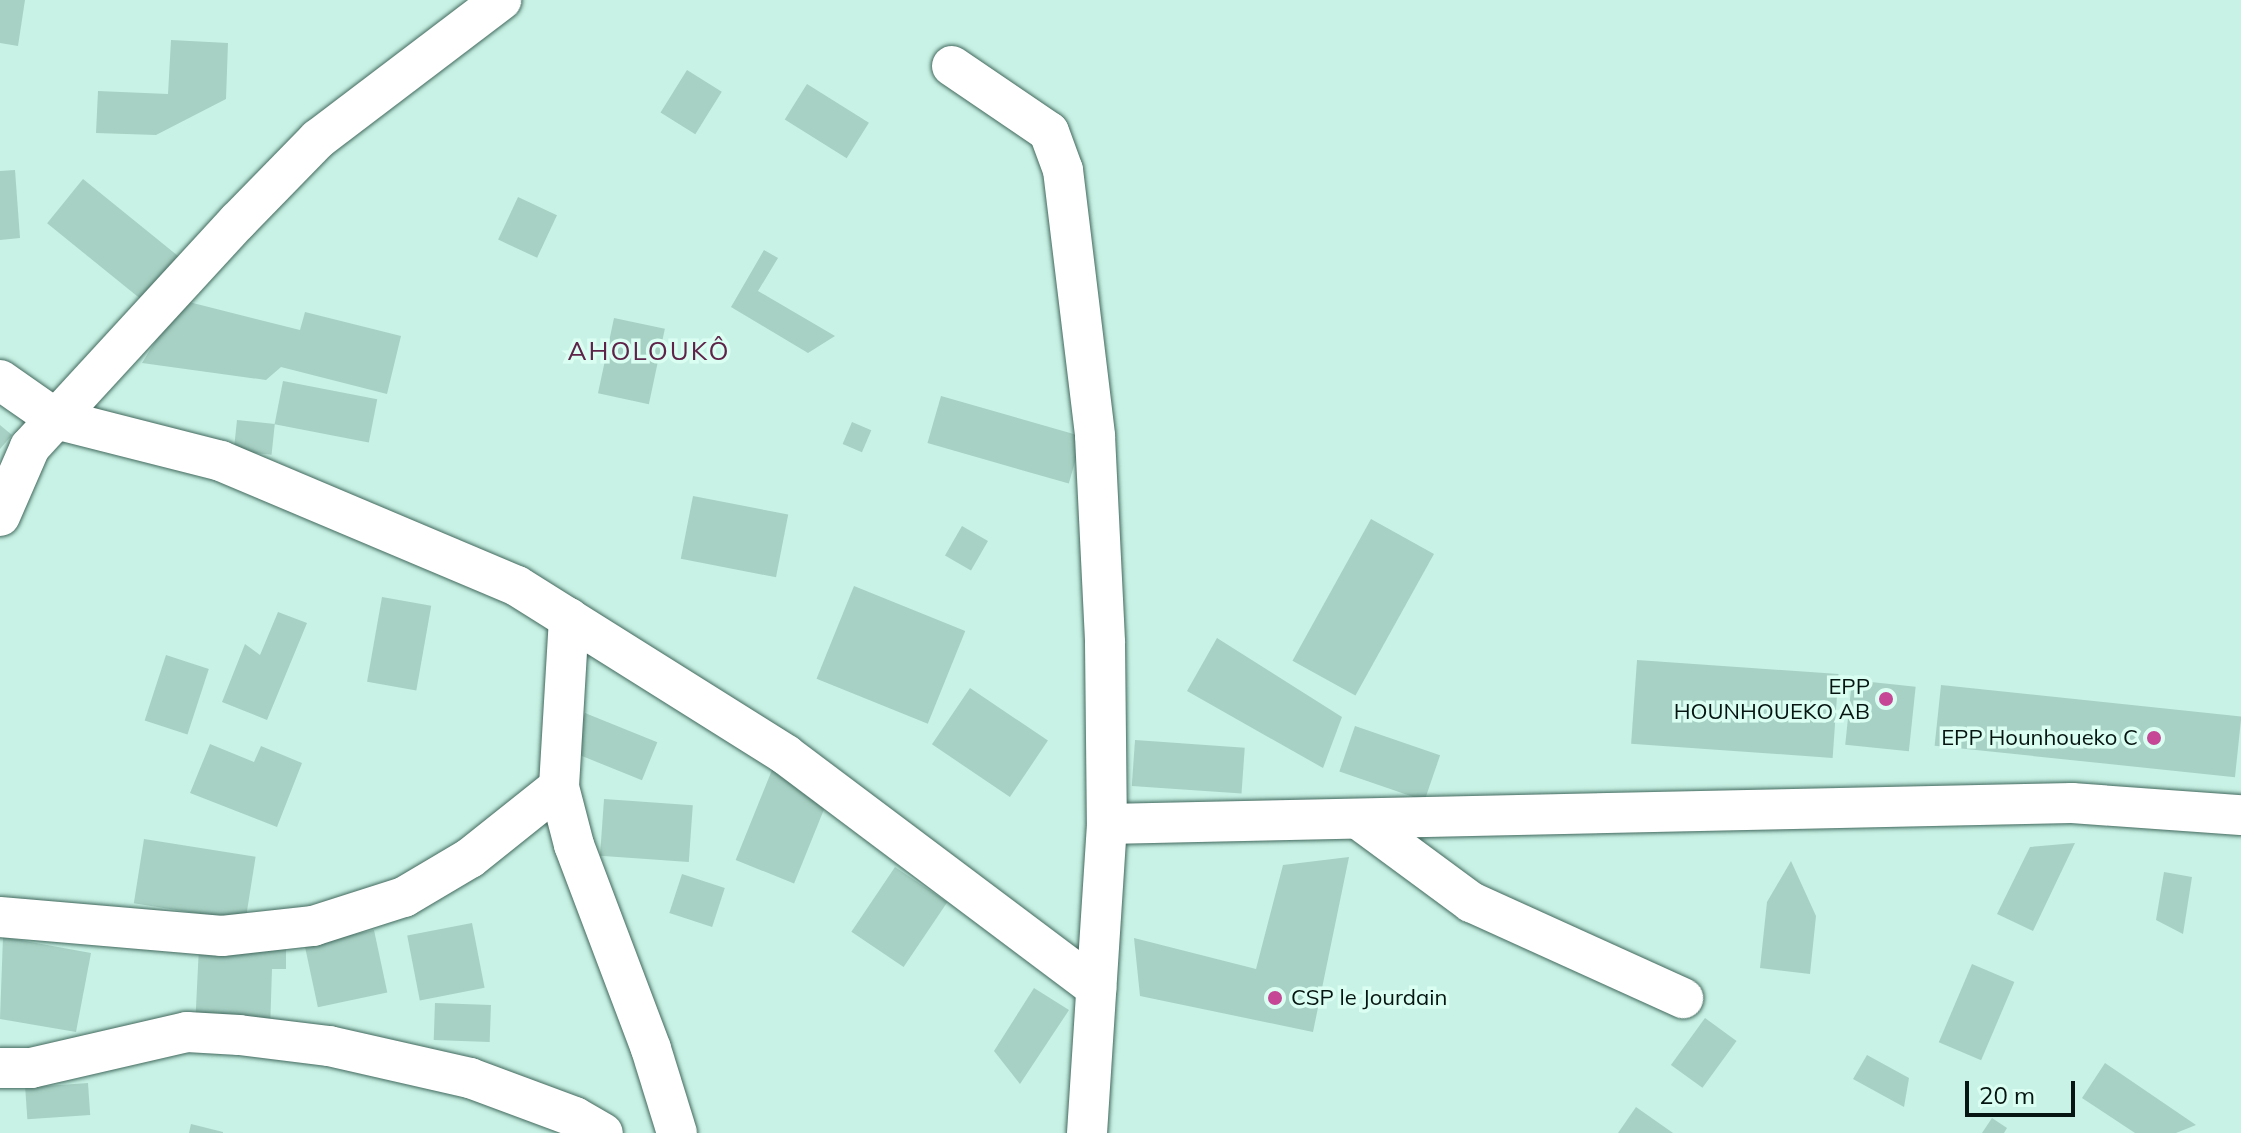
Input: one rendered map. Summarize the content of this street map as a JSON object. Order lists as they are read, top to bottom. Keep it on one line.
{"districts":["AHOLOUKÔ"],"places":["EPP HOUNHOUEKO AB","EPP Hounhoueko C","CSP le Jourdain"],"scale_bar":"20 m"}
